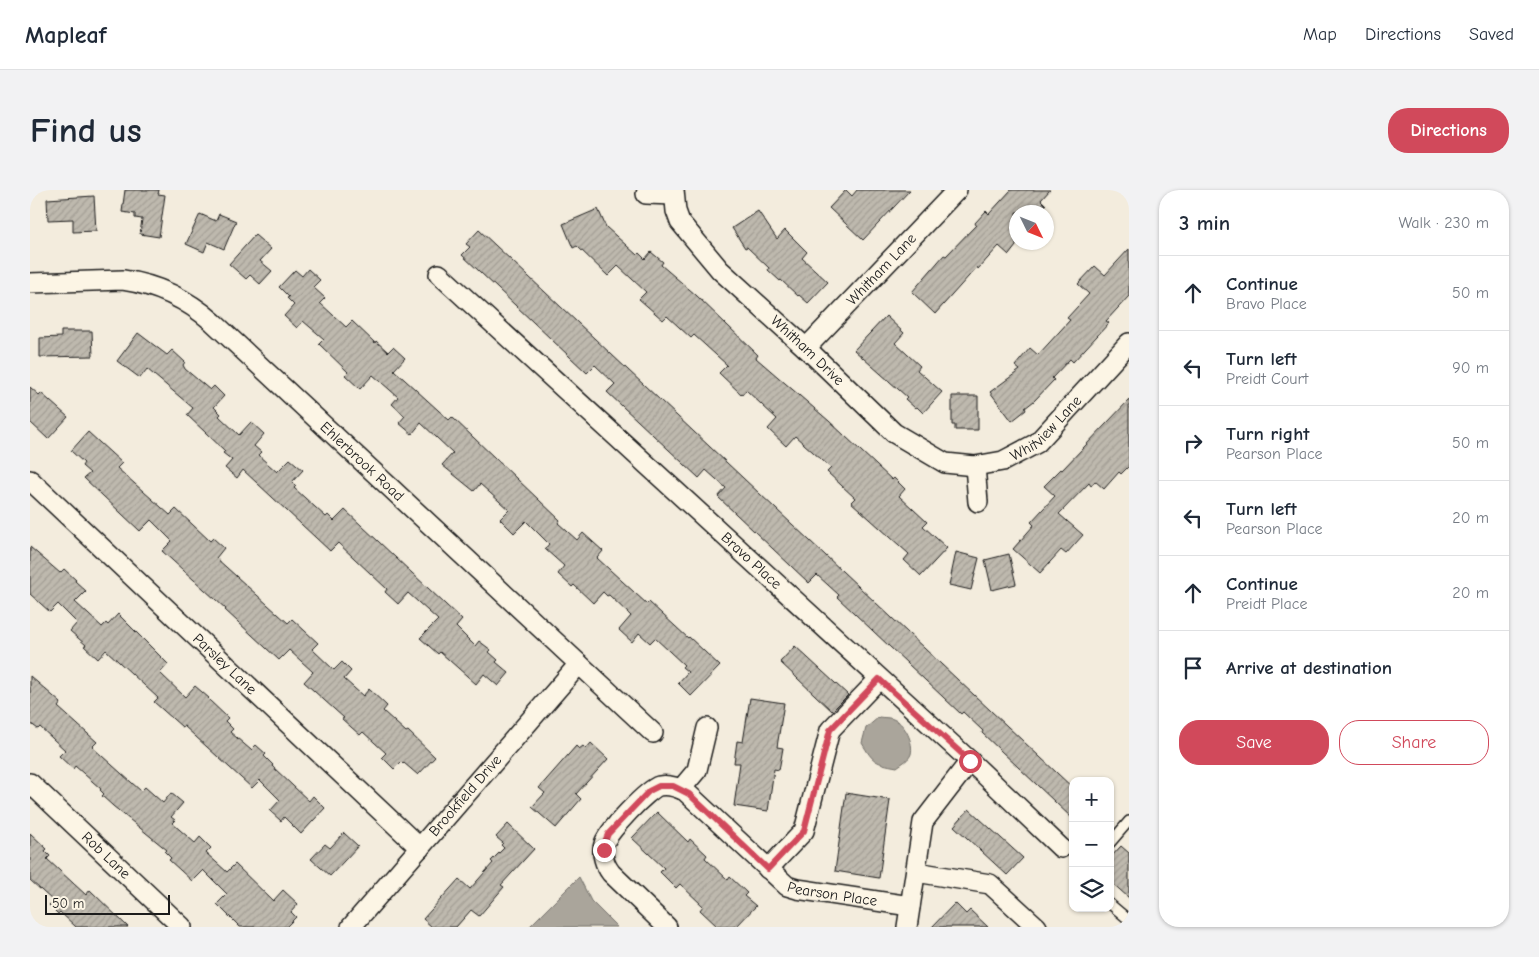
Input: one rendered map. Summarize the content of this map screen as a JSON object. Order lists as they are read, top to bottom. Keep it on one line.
{"streets":{"street":["Whitham Lane","Whitham Drive","Whitview Lane","Ehlerbrook Road","Bravo Place","Parsley Lane","Brookfield Drive","Rob Lane","Pearson Place"]},"crossings":[["Whitham Lane","Whitham Drive"],["Whitham Drive","Whitview Lane"],["Ehlerbrook Road","Brookfield Drive"],["Parsley Lane","Brookfield Drive"]],"scale_bar":"50 m","north":"bottom right","page":{"header":"Mapleaf","nav":["Map","Directions","Saved"],"buttons":["Directions",["Save","Share"]],"title":"Find us","heading":["3 min","Walk · 230 m"],"list":[["Continue","Bravo Place","50 m"],["Turn left","Preidt Court","90 m"],["Turn right","Pearson Place","50 m"],["Turn left","Pearson Place","20 m"],["Continue","Preidt Place","20 m"],"Arrive at destination"],"map_buttons":["+","−"],"scale":"50 m"}}
